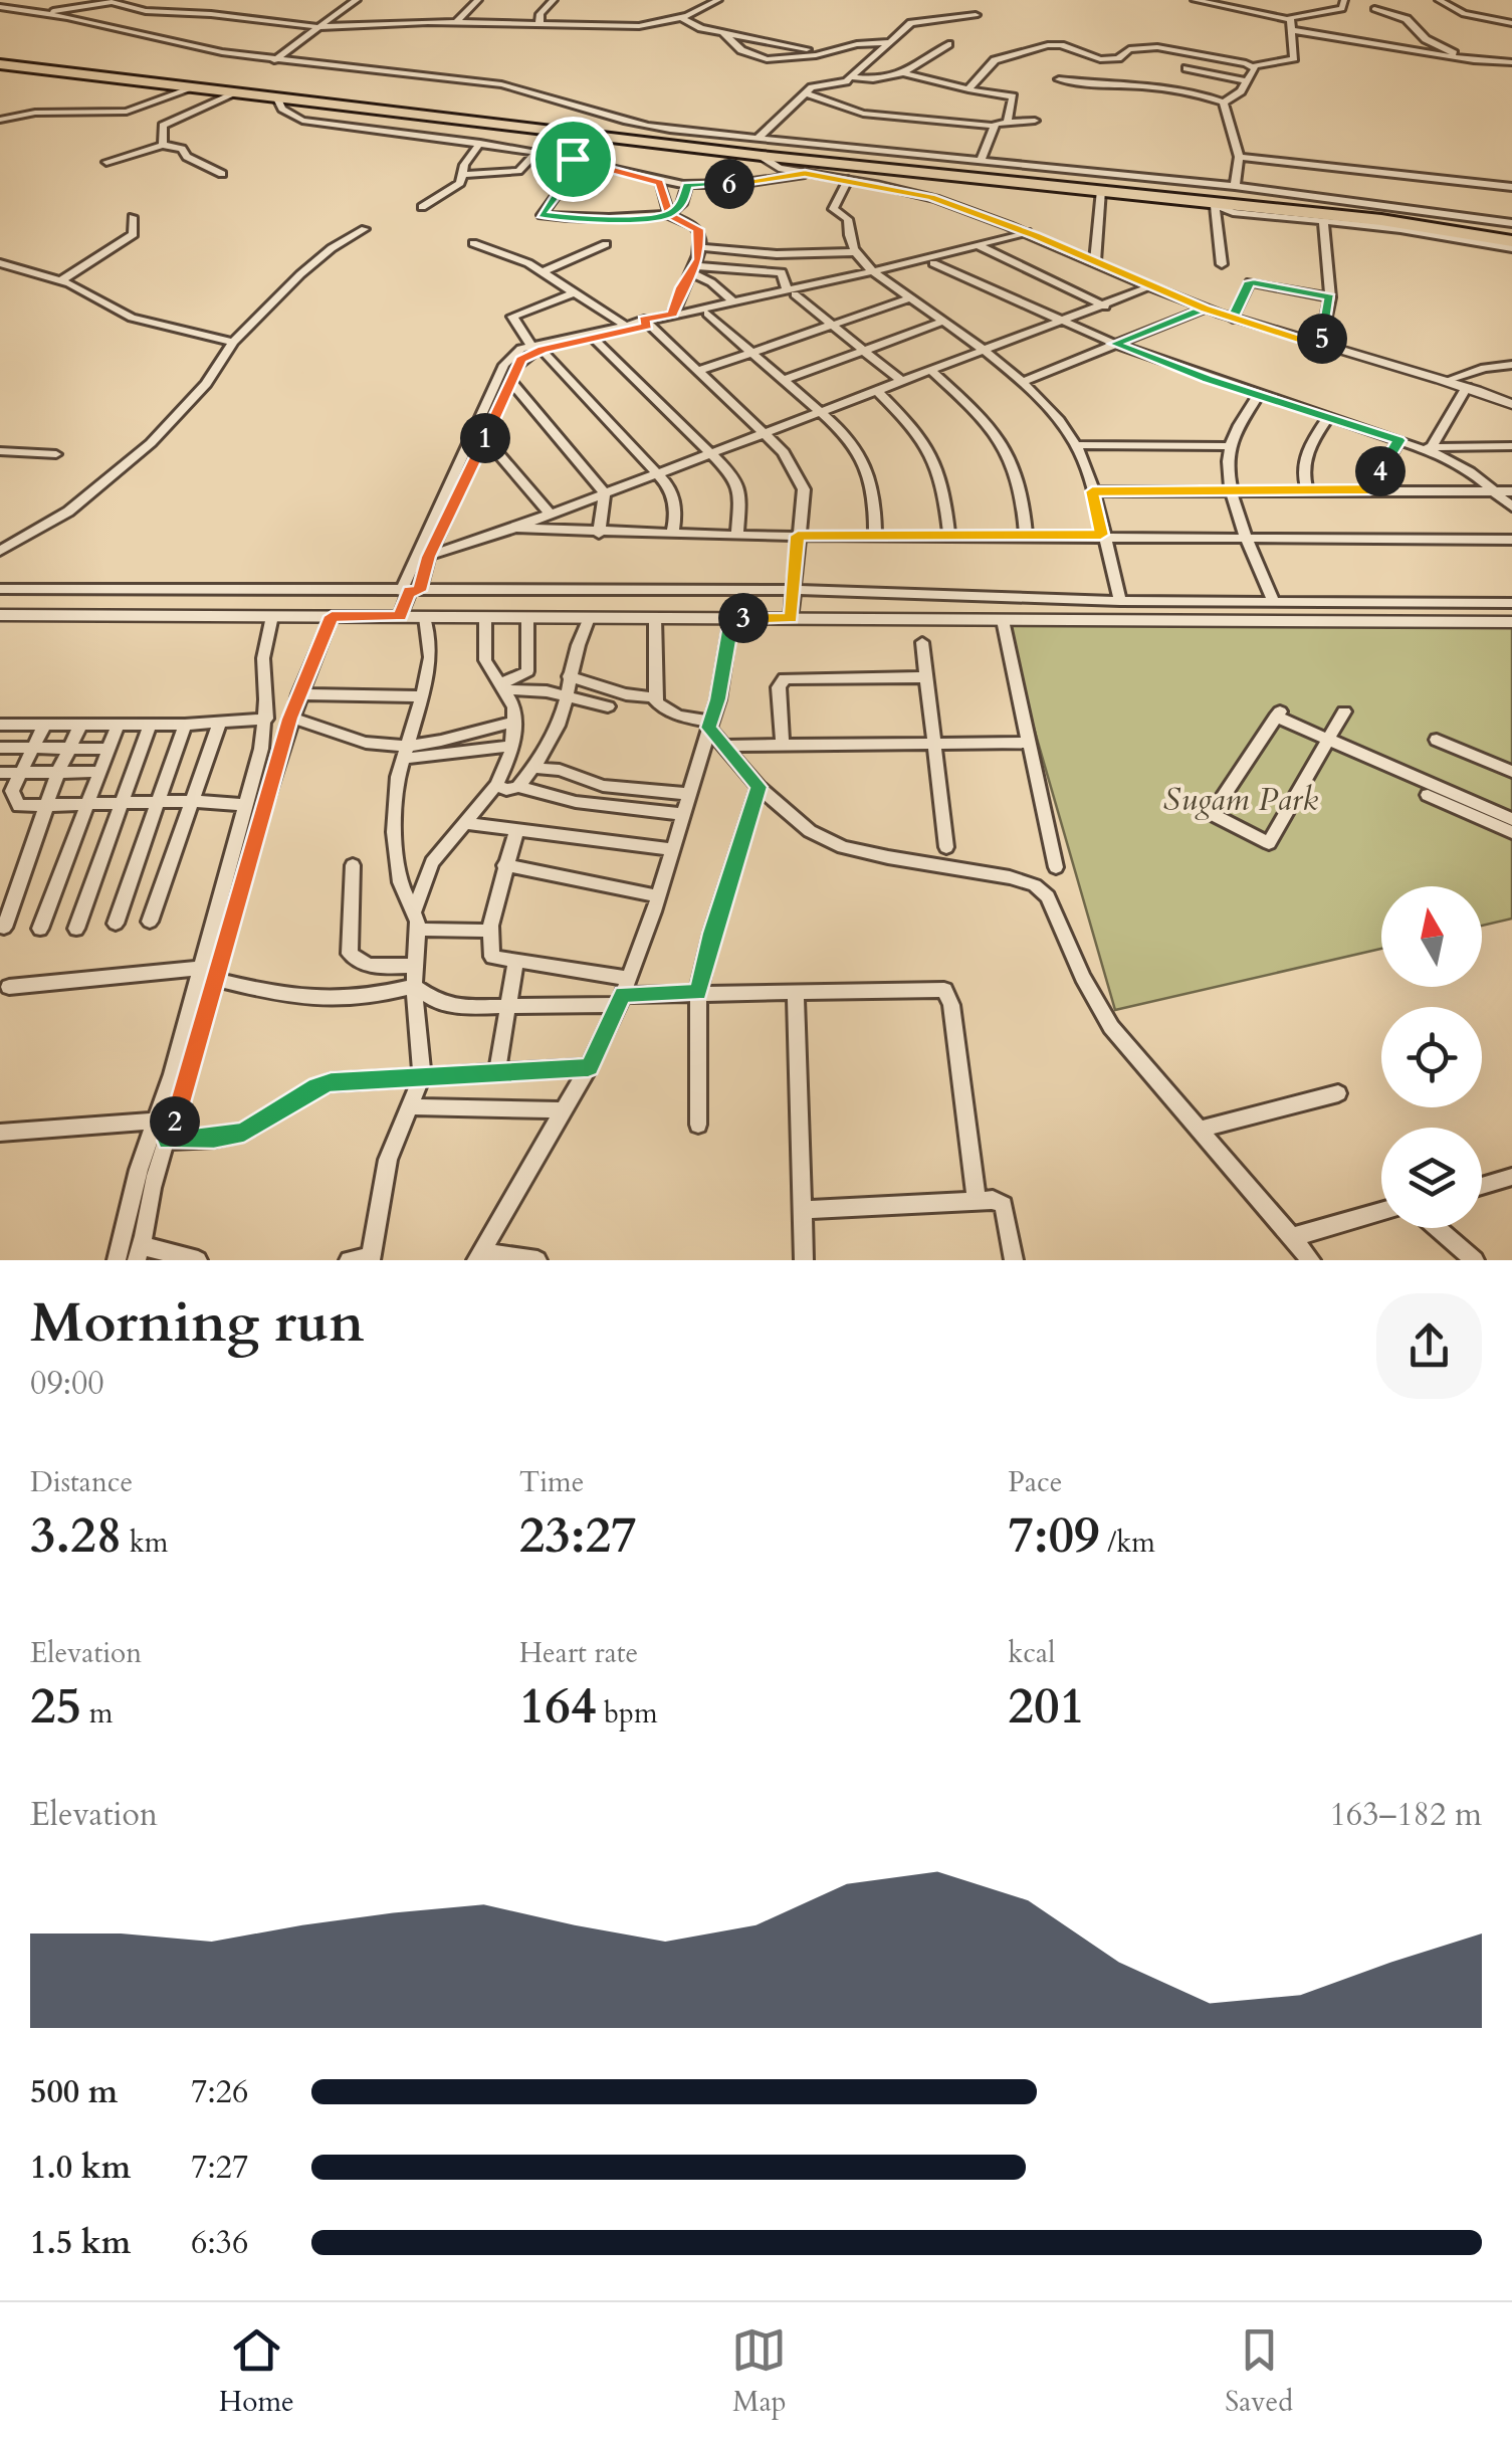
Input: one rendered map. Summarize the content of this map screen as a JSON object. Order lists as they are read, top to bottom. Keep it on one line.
{"parks":["Sugam Park"],"north":"top","page":{"pins":["6","5","1","4","3","2"],"heading":["Morning run","09:00"],"stats":[["Distance","3.28 km"],["Time","23:27"],["Pace","7:09 /km"],["Elevation","25 m"],["Heart rate","164 bpm"],["kcal","201"]],"chart":["Elevation","163–182 m"],"list":[{"name":"500 m","note":"7:26"},{"name":"1.0 km","note":"7:27"},{"name":"1.5 km","note":"6:36"}],"tabs":["Home","Map","Saved"]}}
